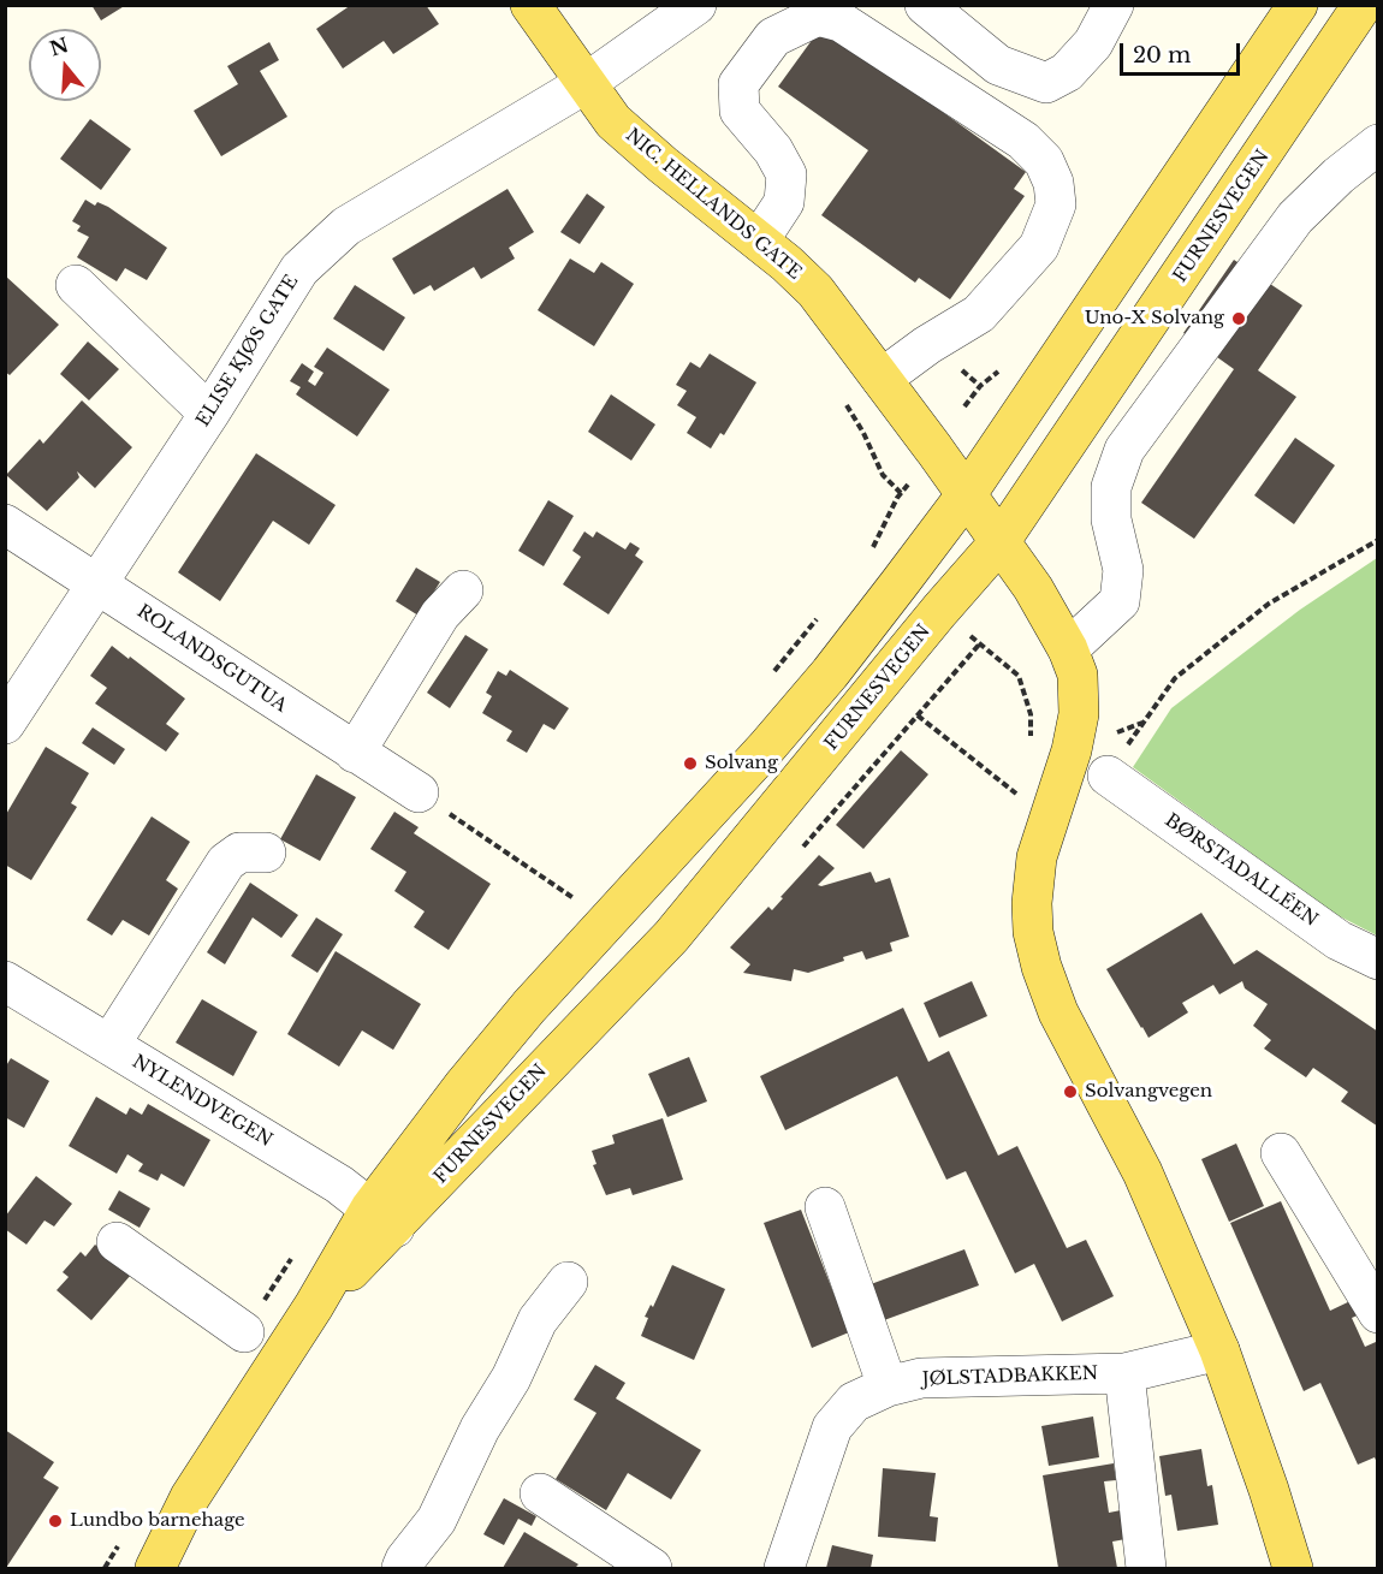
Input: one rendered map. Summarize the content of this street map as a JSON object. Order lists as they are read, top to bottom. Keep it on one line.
{"streets":{"main road":["NIC. HELLANDS GATE","FURNESVEGEN"],"street":["ELISE KJØS GATE","ROLANDSGUTUA","BØRSTADALLÉEN","NYLENDVEGEN","JØLSTADBAKKEN"]},"crossings":[["NIC. HELLANDS GATE","FURNESVEGEN"],["NIC. HELLANDS GATE","ELISE KJØS GATE"],["FURNESVEGEN","NYLENDVEGEN"],["ELISE KJØS GATE","ROLANDSGUTUA"]],"places":["Uno-X Solvang","Solvang","Solvangvegen","Lundbo barnehage"],"scale_bar":"20 m","north":"top"}
